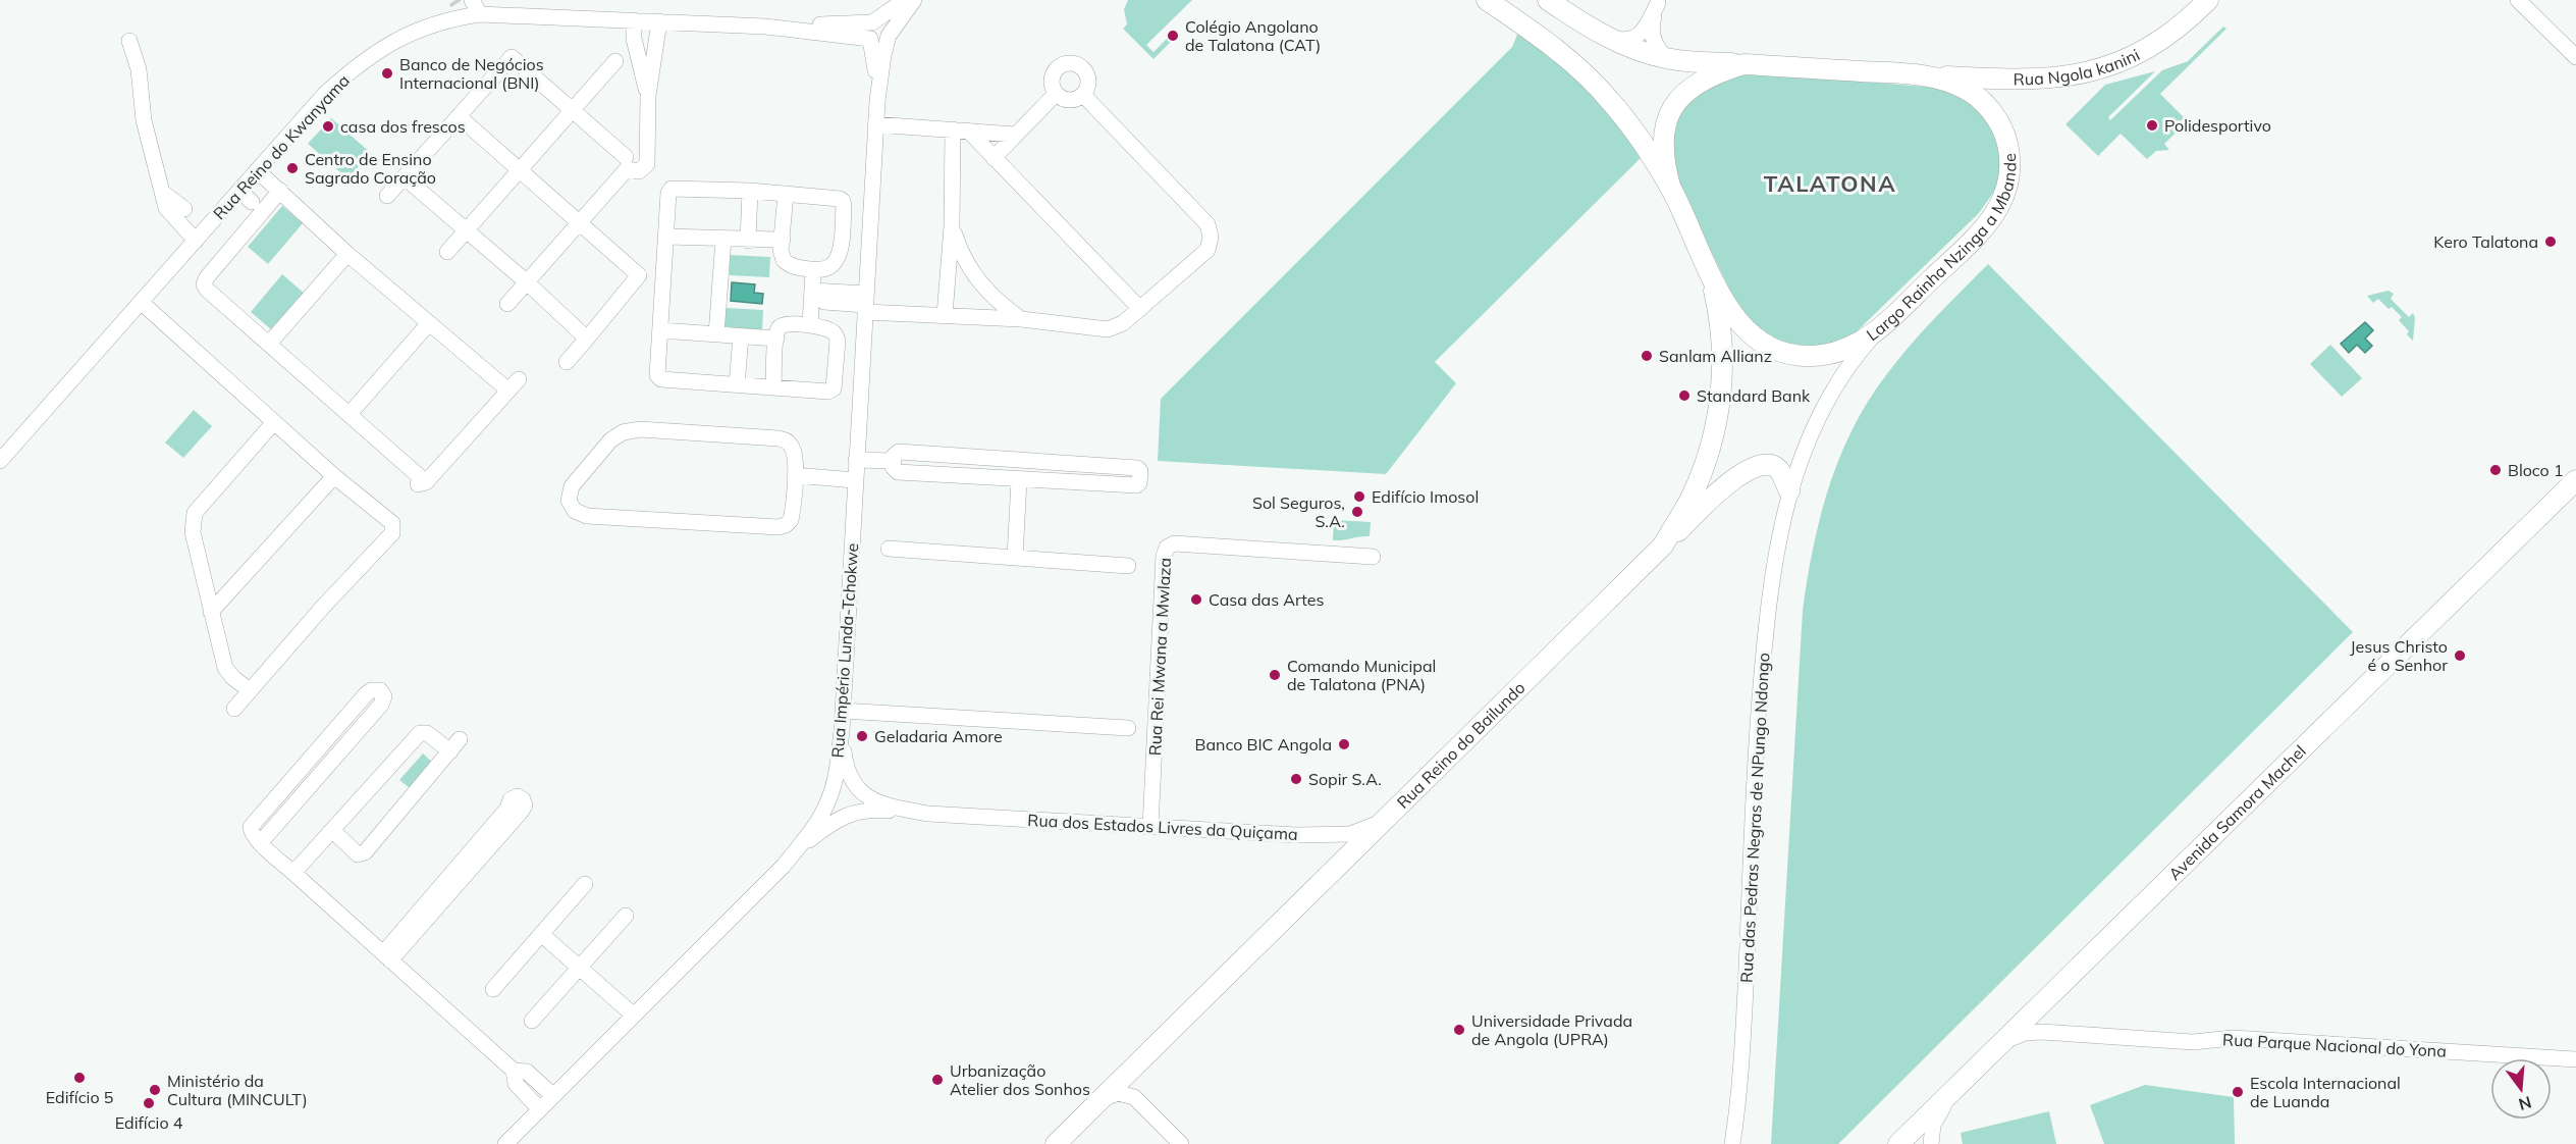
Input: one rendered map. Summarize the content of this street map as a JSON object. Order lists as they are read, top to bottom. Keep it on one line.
{"streets":{"main road":["Rua Ngola kanini","Largo Rainha Nzinga a Mbande","Rua Reino do Bailundo","Avenida Samora Machel"],"street":["Rua Reino do Kwanyama","Rua Império Lunda-Tchokwe","Rua Rei Mwana a Mwlaza","Rua das Pedras Negras de NPungo Ndongo","Rua dos Estados Livres da Quiçama","Rua Parque Nacional do Yona"]},"crossings":[["Rua Ngola kanini","Largo Rainha Nzinga a Mbande"],["Rua Reino do Kwanyama","Rua Império Lunda-Tchokwe"],["Largo Rainha Nzinga a Mbande","Rua Reino do Bailundo"],["Largo Rainha Nzinga a Mbande","Rua das Pedras Negras de NPungo Ndongo"],["Rua Império Lunda-Tchokwe","Rua dos Estados Livres da Quiçama"],["Rua Rei Mwana a Mwlaza","Rua dos Estados Livres da Quiçama"],["Rua Reino do Bailundo","Rua dos Estados Livres da Quiçama"],["Avenida Samora Machel","Rua Parque Nacional do Yona"]],"districts":["TALATONA"],"places":["Colégio Angolano de Talatona (CAT)","Banco de Negócios Internacional (BNI)","Polidesportivo","casa dos frescos","Centro de Ensino Sagrado Coração","Kero Talatona","Sanlam Allianz","Standard Bank","Bloco 1","Edifício Imosol","Sol Seguros, S.A.","Casa das Artes","Jesus Christo é o Senhor","Comando Municipal de Talatona (PNA)","Geladaria Amore","Banco BIC Angola","Sopir S.A.","Universidade Privada de Angola (UPRA)","Edifício 5","Urbanização Atelier dos Sonhos","Ministério da Cultura (MINCULT)","Escola Internacional de Luanda","Edifício 4"],"north":"bottom"}
